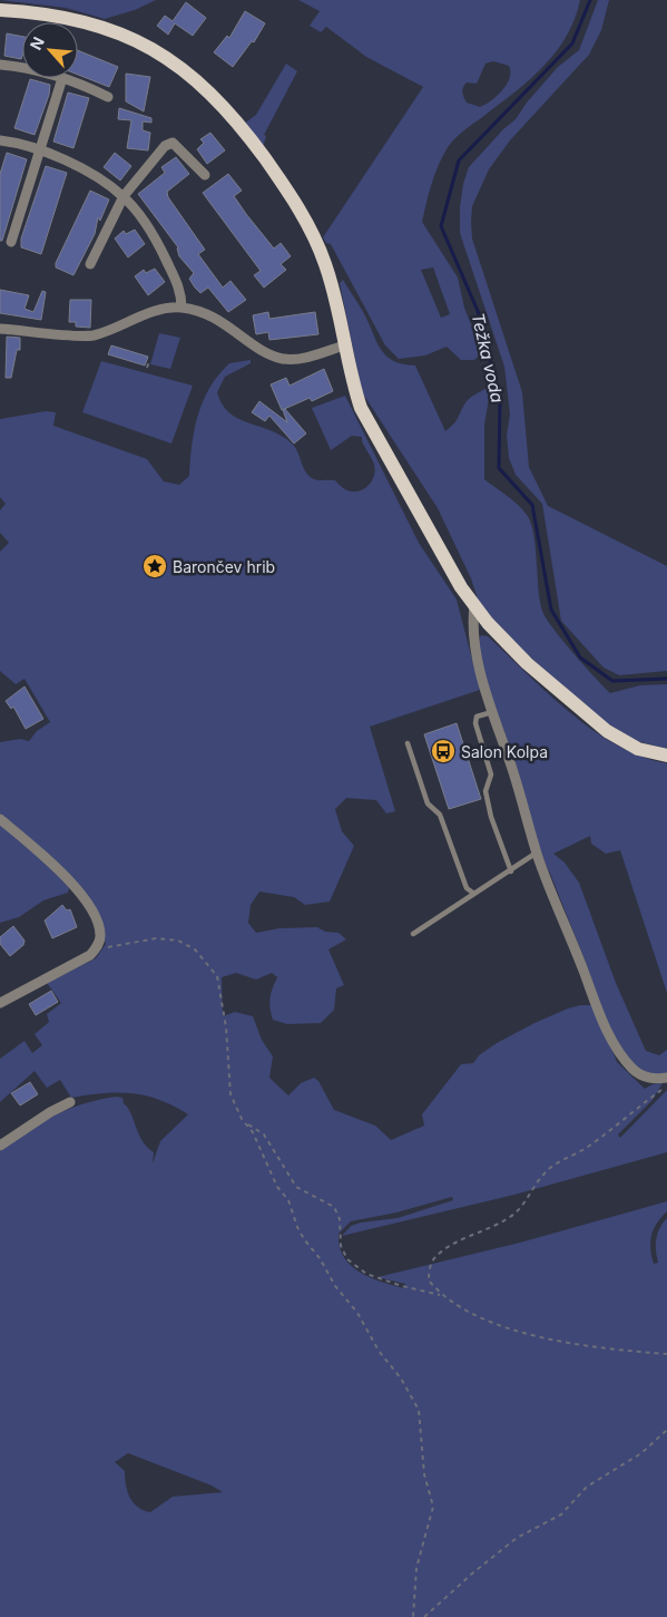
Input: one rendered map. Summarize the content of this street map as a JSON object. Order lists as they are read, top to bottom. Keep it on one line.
{"water":["Težka voda"],"places":{"place":["Barončev hrib"],"bus stop":["Salon Kolpa"]},"north":"top left"}
